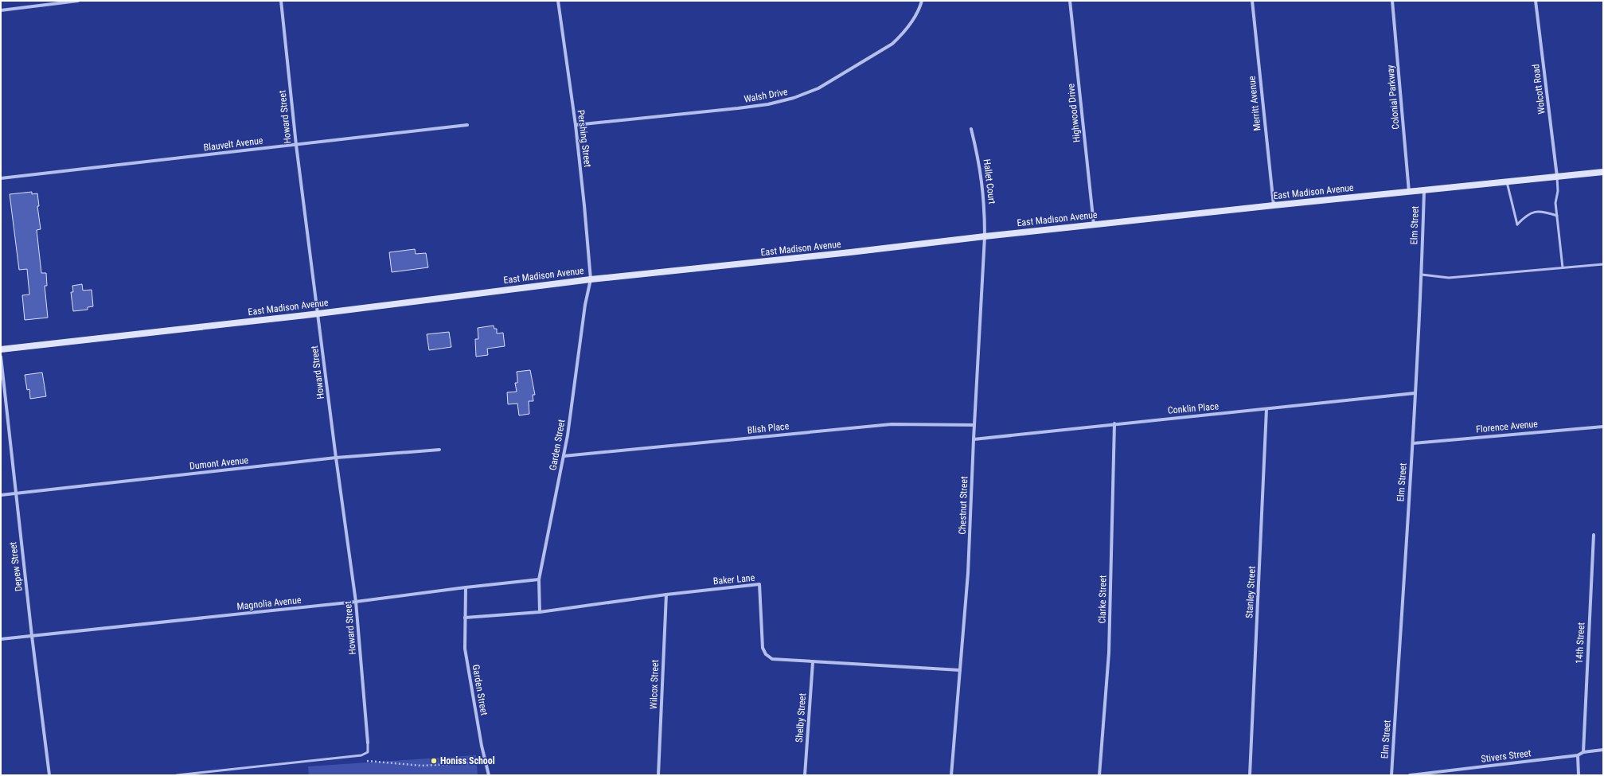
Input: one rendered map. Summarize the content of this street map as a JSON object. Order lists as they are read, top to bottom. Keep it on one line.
{"streets":{"main road":["East Madison Avenue"],"street":["Wolcott Road","Walsh Drive","Colonial Parkway","Merritt Avenue","Highwood Drive","Howard Street","Pershing Street","Blauvelt Avenue","Hallet Court","Elm Street","Conklin Place","Florence Avenue","Blish Place","Garden Street","Dumont Avenue","Chestnut Street","Depew Street","Baker Lane","Stanley Street","Clarke Street","Magnolia Avenue","14th Street","Wilcox Street","Shelby Street","Stivers Street"]},"crossings":[["Wolcott Road","East Madison Avenue"],["Walsh Drive","Pershing Street"],["Colonial Parkway","East Madison Avenue"],["Merritt Avenue","East Madison Avenue"],["Highwood Drive","East Madison Avenue"],["Howard Street","Blauvelt Avenue"],["Howard Street","East Madison Avenue"],["Howard Street","Dumont Avenue"],["Howard Street","Magnolia Avenue"],["Pershing Street","East Madison Avenue"],["Pershing Street","Garden Street"],["Hallet Court","East Madison Avenue"],["Hallet Court","Chestnut Street"],["East Madison Avenue","Elm Street"],["East Madison Avenue","Garden Street"],["East Madison Avenue","Chestnut Street"],["Elm Street","Conklin Place"],["Elm Street","Florence Avenue"],["Conklin Place","Chestnut Street"],["Conklin Place","Stanley Street"],["Conklin Place","Clarke Street"],["Blish Place","Garden Street"],["Blish Place","Chestnut Street"],["Garden Street","Baker Lane"],["Garden Street","Magnolia Avenue"],["Dumont Avenue","Depew Street"],["Chestnut Street","Baker Lane"],["Depew Street","Magnolia Avenue"],["Baker Lane","Wilcox Street"],["Baker Lane","Shelby Street"],["14th Street","Stivers Street"]],"places":["Honiss School"]}
